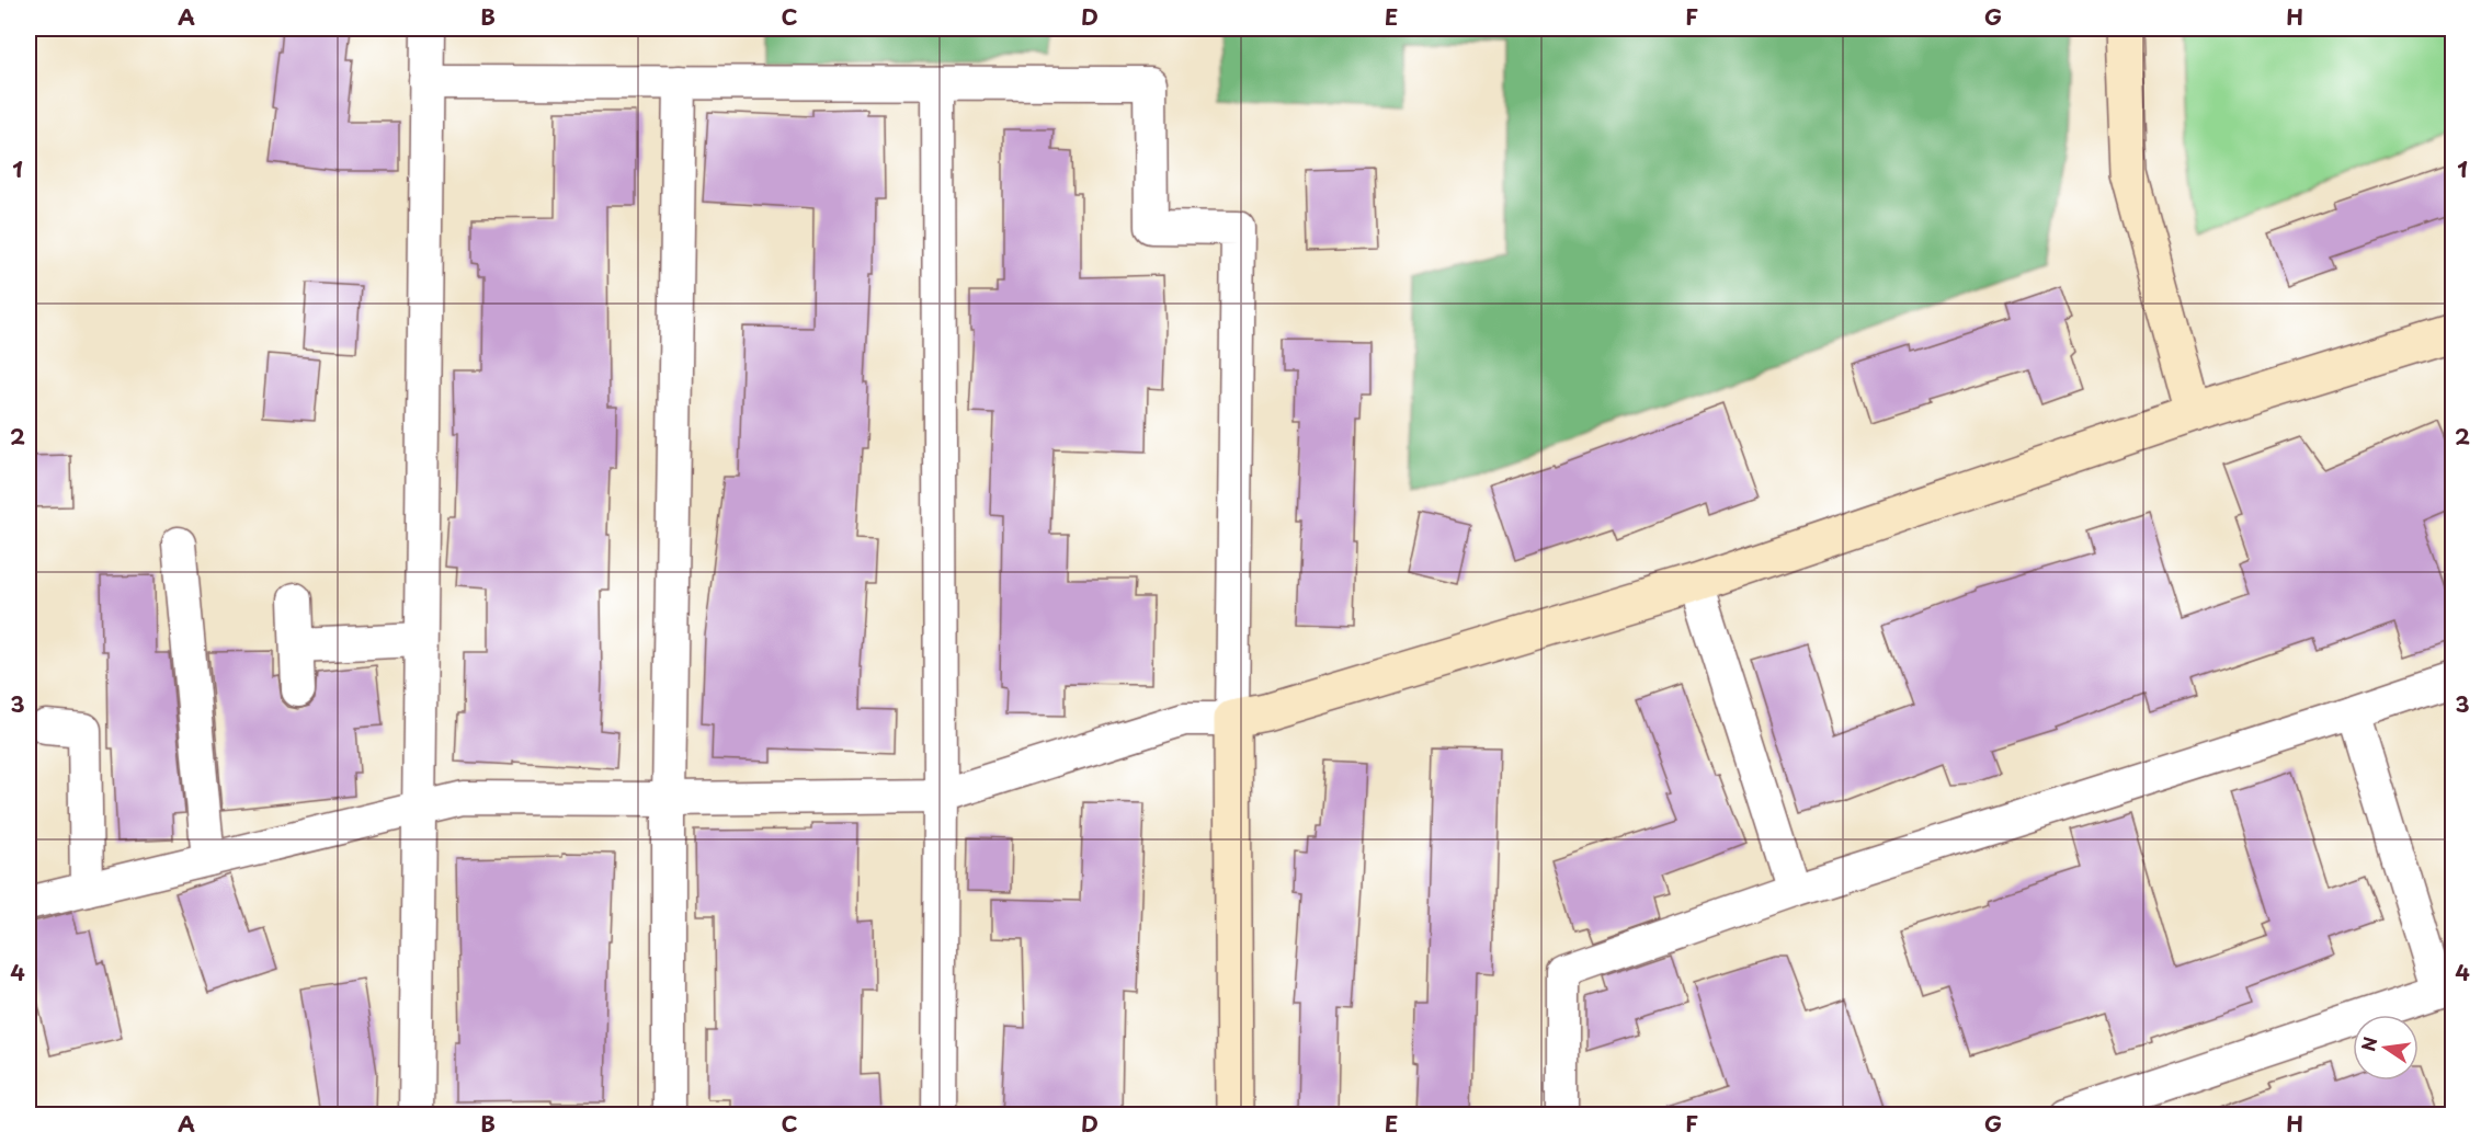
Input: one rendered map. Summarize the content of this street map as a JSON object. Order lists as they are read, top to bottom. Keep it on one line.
{"north":"left","grid":{"columns":["A","B","C","D","E","F","G","H"],"rows":["1","2","3","4"]}}
